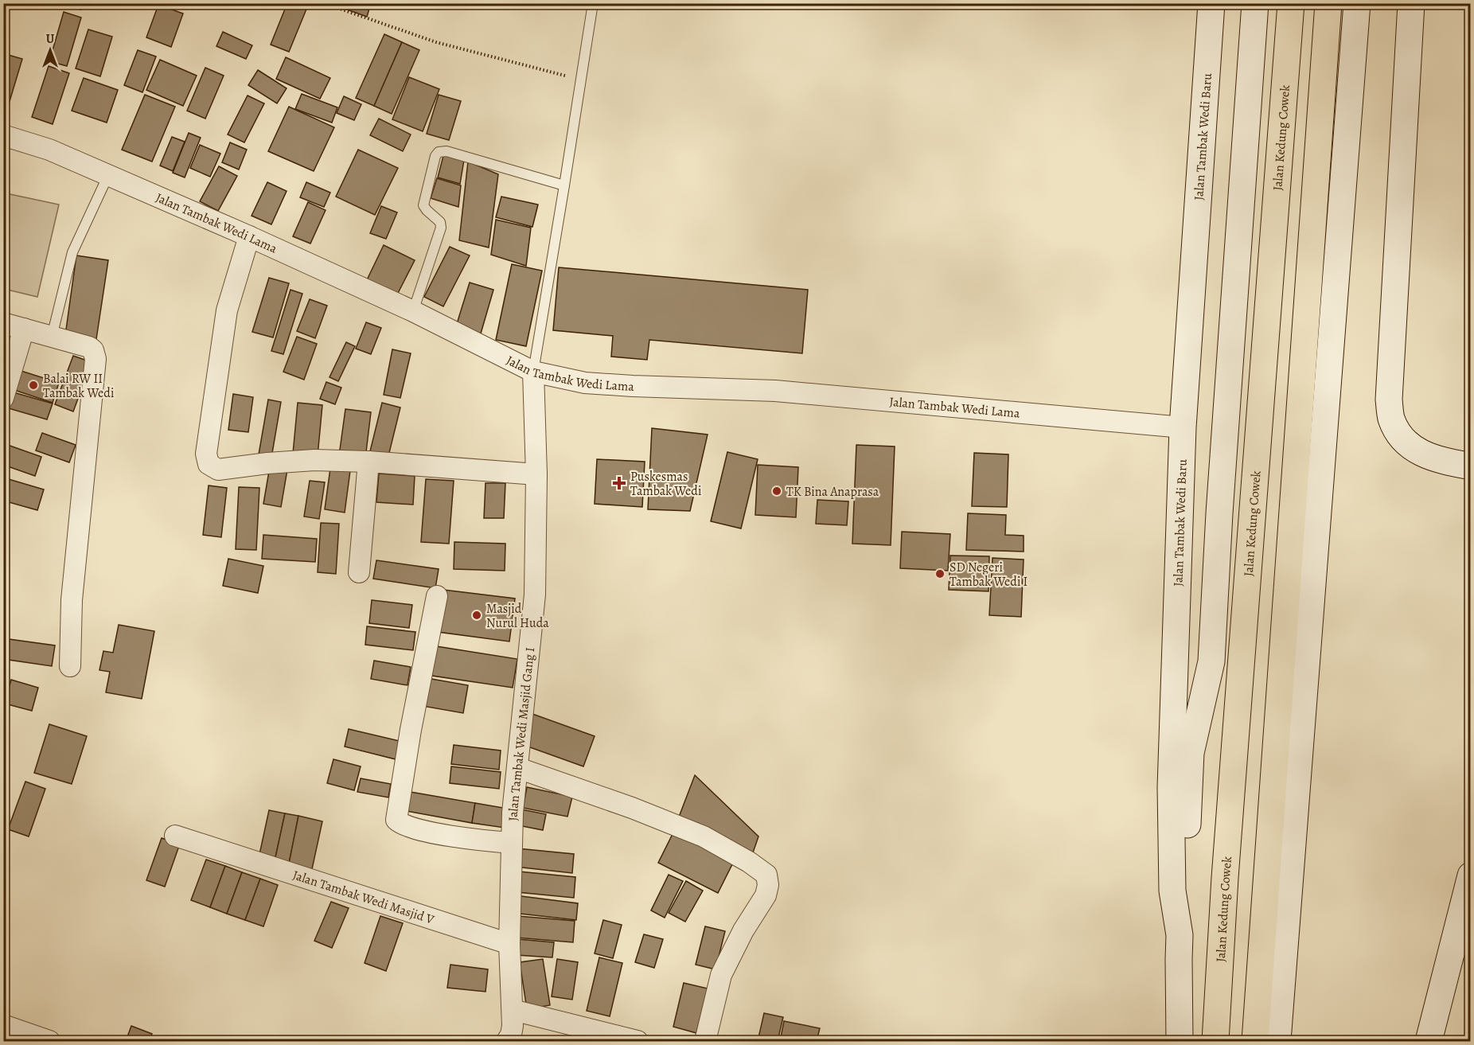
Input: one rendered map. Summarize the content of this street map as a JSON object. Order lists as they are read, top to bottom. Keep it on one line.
{"streets":{"highway":["Jalan Kedung Cowek"],"main road":["Jalan Tambak Wedi Baru"],"street":["Jalan Tambak Wedi Lama","Jalan Tambak Wedi Masjid Gang I","Jalan Tambak Wedi Masjid V"]},"crossings":[["Jalan Tambak Wedi Baru","Jalan Tambak Wedi Lama"],["Jalan Tambak Wedi Lama","Jalan Tambak Wedi Masjid Gang I"],["Jalan Tambak Wedi Masjid Gang I","Jalan Tambak Wedi Masjid V"]],"places":{"other":["Balai RW II Tambak Wedi","TK Bina Anaprasa","SD Negeri Tambak Wedi I","Masjid Nurul Huda"],"health":["Puskesmas Tambak Wedi"]},"north":"top"}
